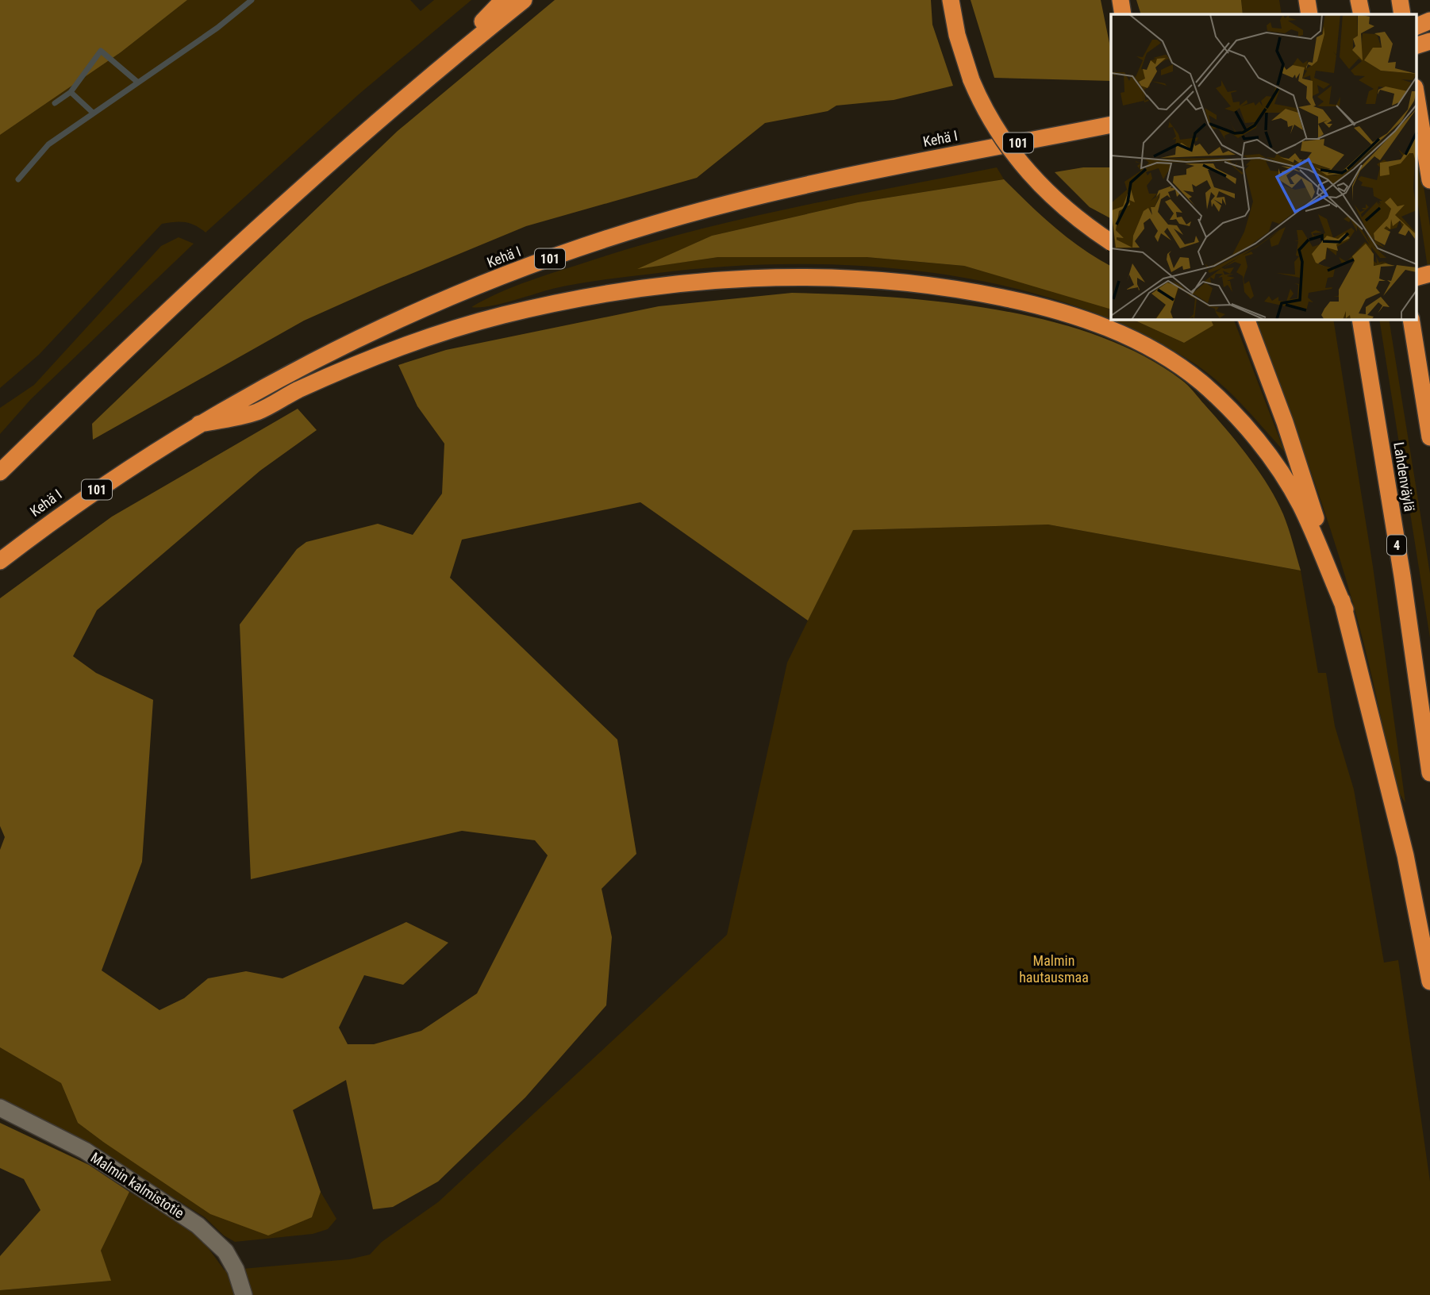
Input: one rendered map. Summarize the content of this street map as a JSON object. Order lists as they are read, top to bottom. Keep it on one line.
{"streets":{"highway":["Kehä I","101","Lahdenväylä","4"],"street":["Malmin kalmistotie"]},"parks":["Malmin hautausmaa"]}
